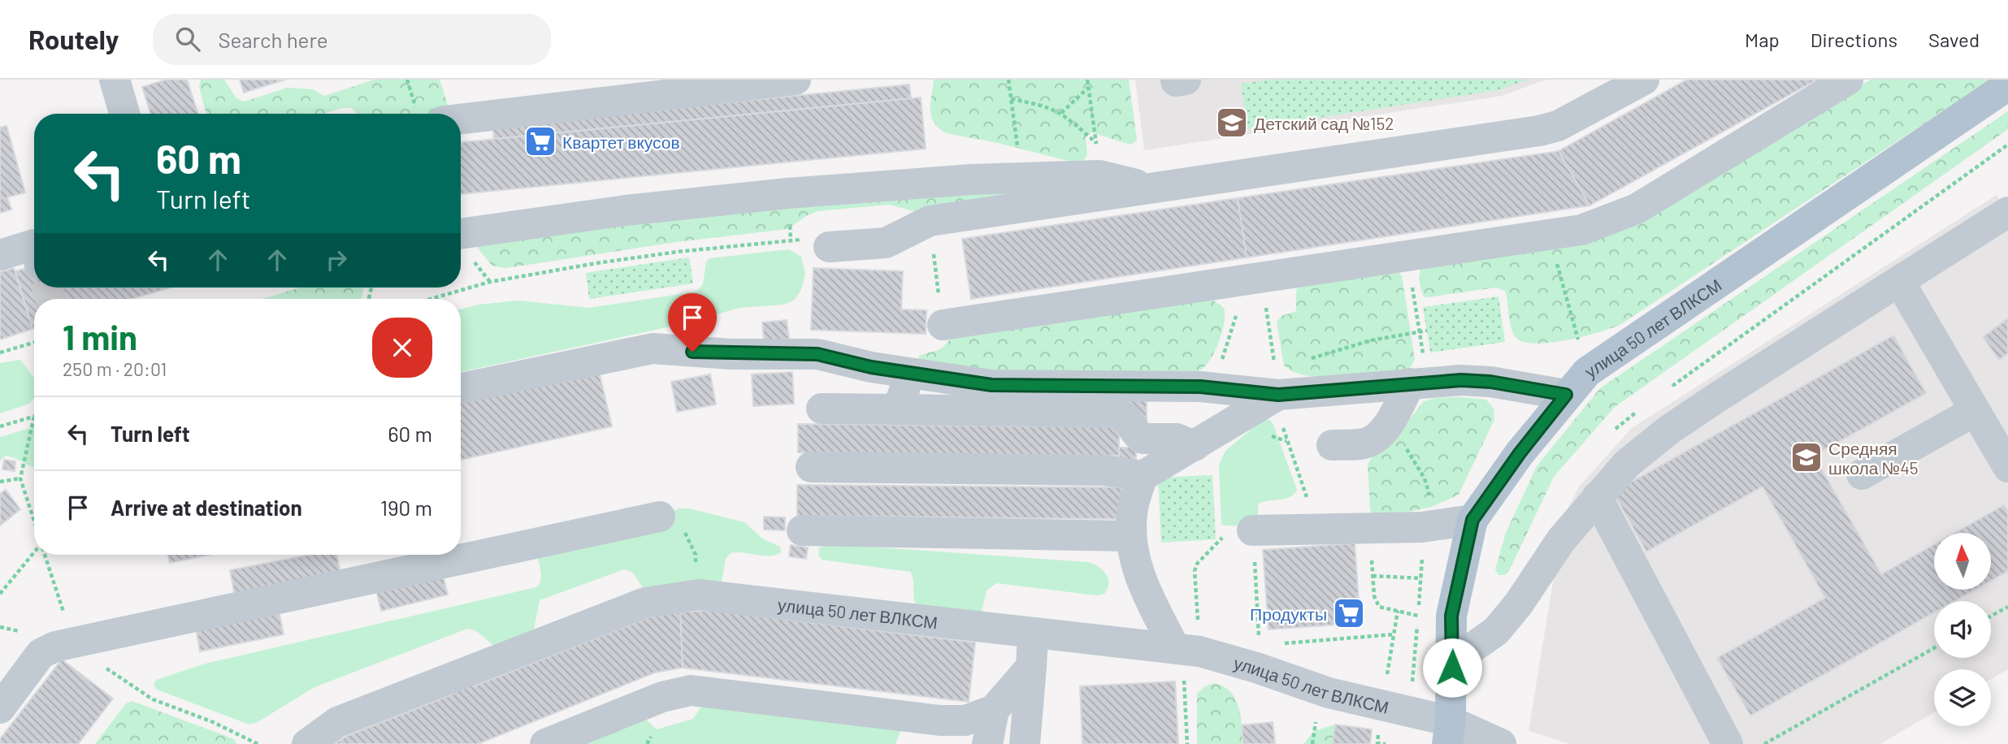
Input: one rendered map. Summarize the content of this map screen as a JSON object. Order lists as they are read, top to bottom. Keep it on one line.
{"streets":{"main road":["улица 50 лет ВЛКСМ"]},"places":{"school or university":["Детский сад №152","Средняя школа №45"],"supermarket":["Квартет вкусов","Продукты"]},"north":"top","page":{"header":"Routely","search":"Search here","nav":["Map","Directions","Saved"],"turn":["60 m","Turn left"],"heading":["1 min","250 m · 20:01"],"list":[{"name":"Turn left","value":"60 m"},{"name":"Arrive at destination","value":"190 m"}]}}
